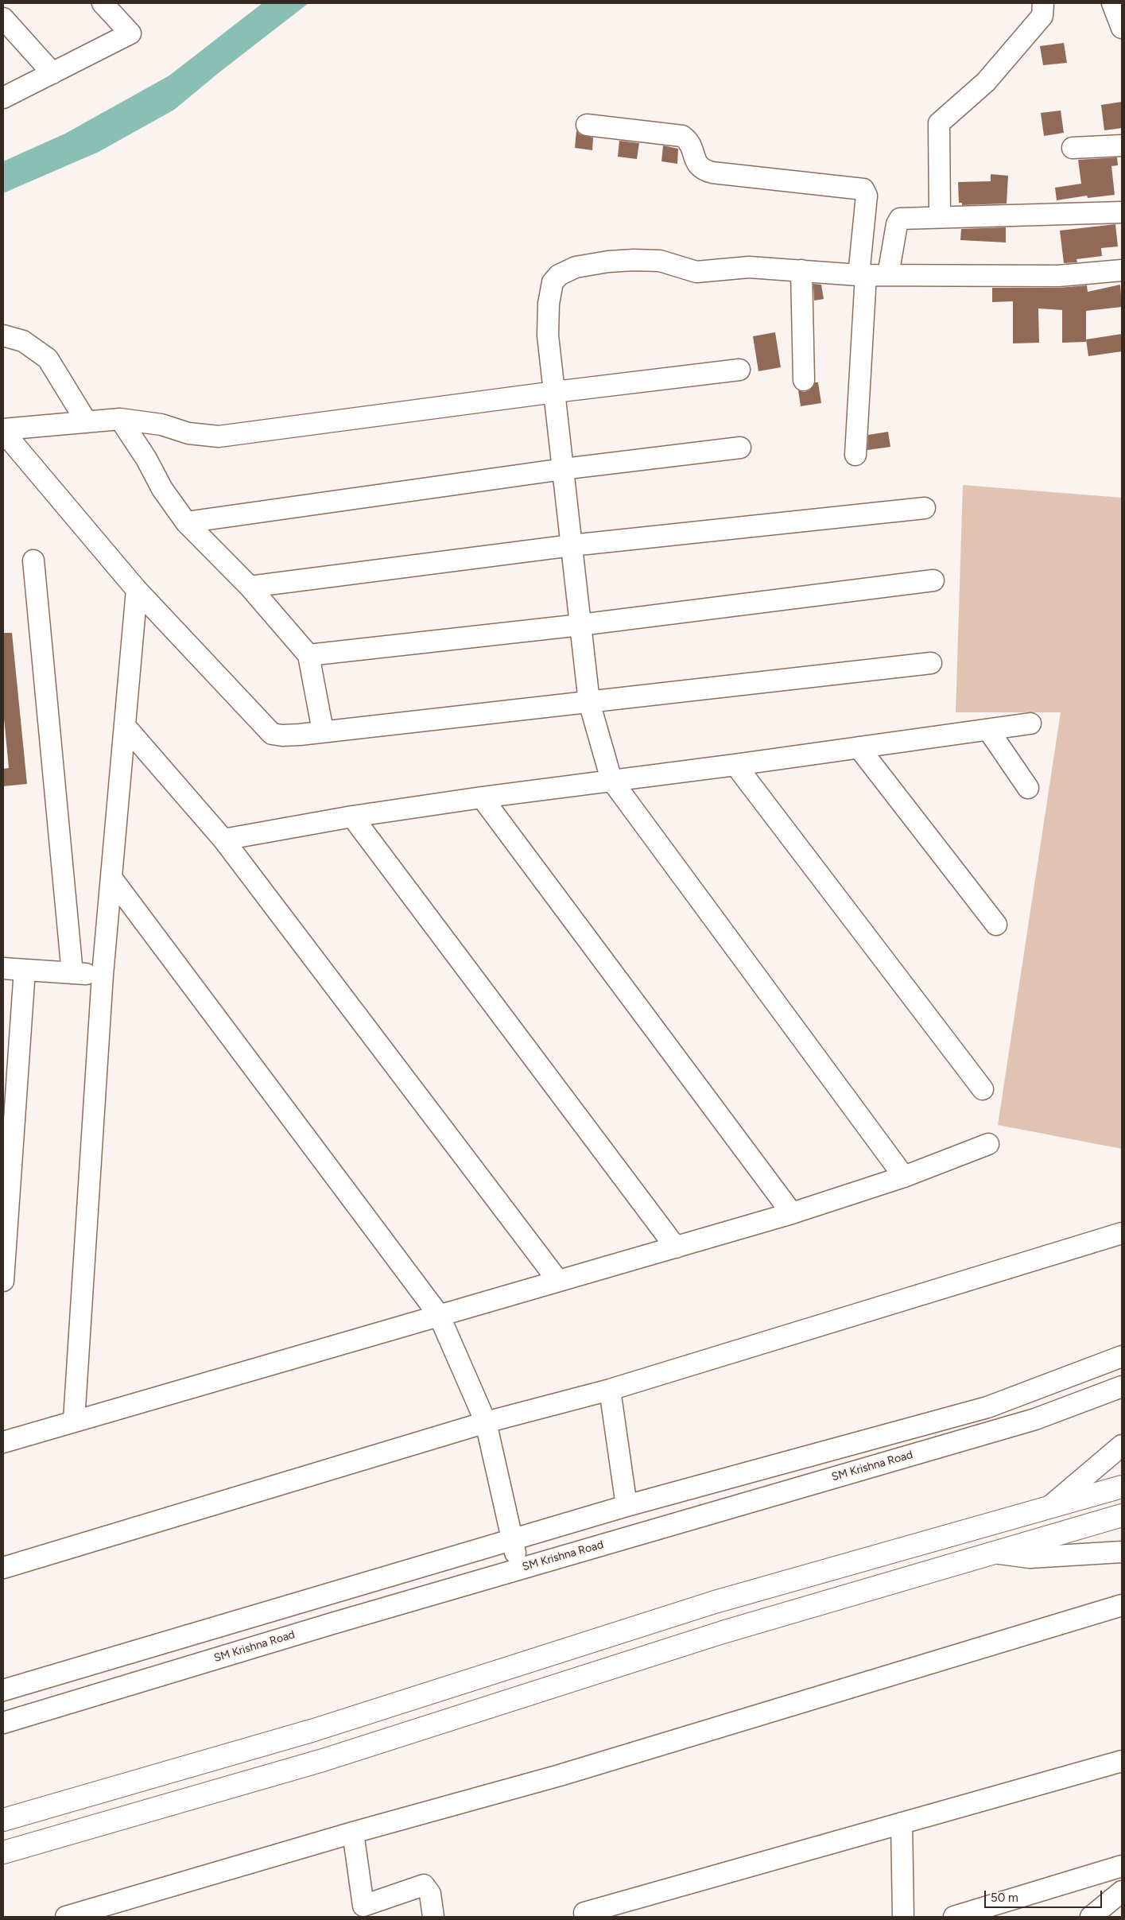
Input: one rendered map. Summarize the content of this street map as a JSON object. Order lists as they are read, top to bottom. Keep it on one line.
{"streets":{"street":["SM Krishna Road"]},"scale_bar":"50 m"}
